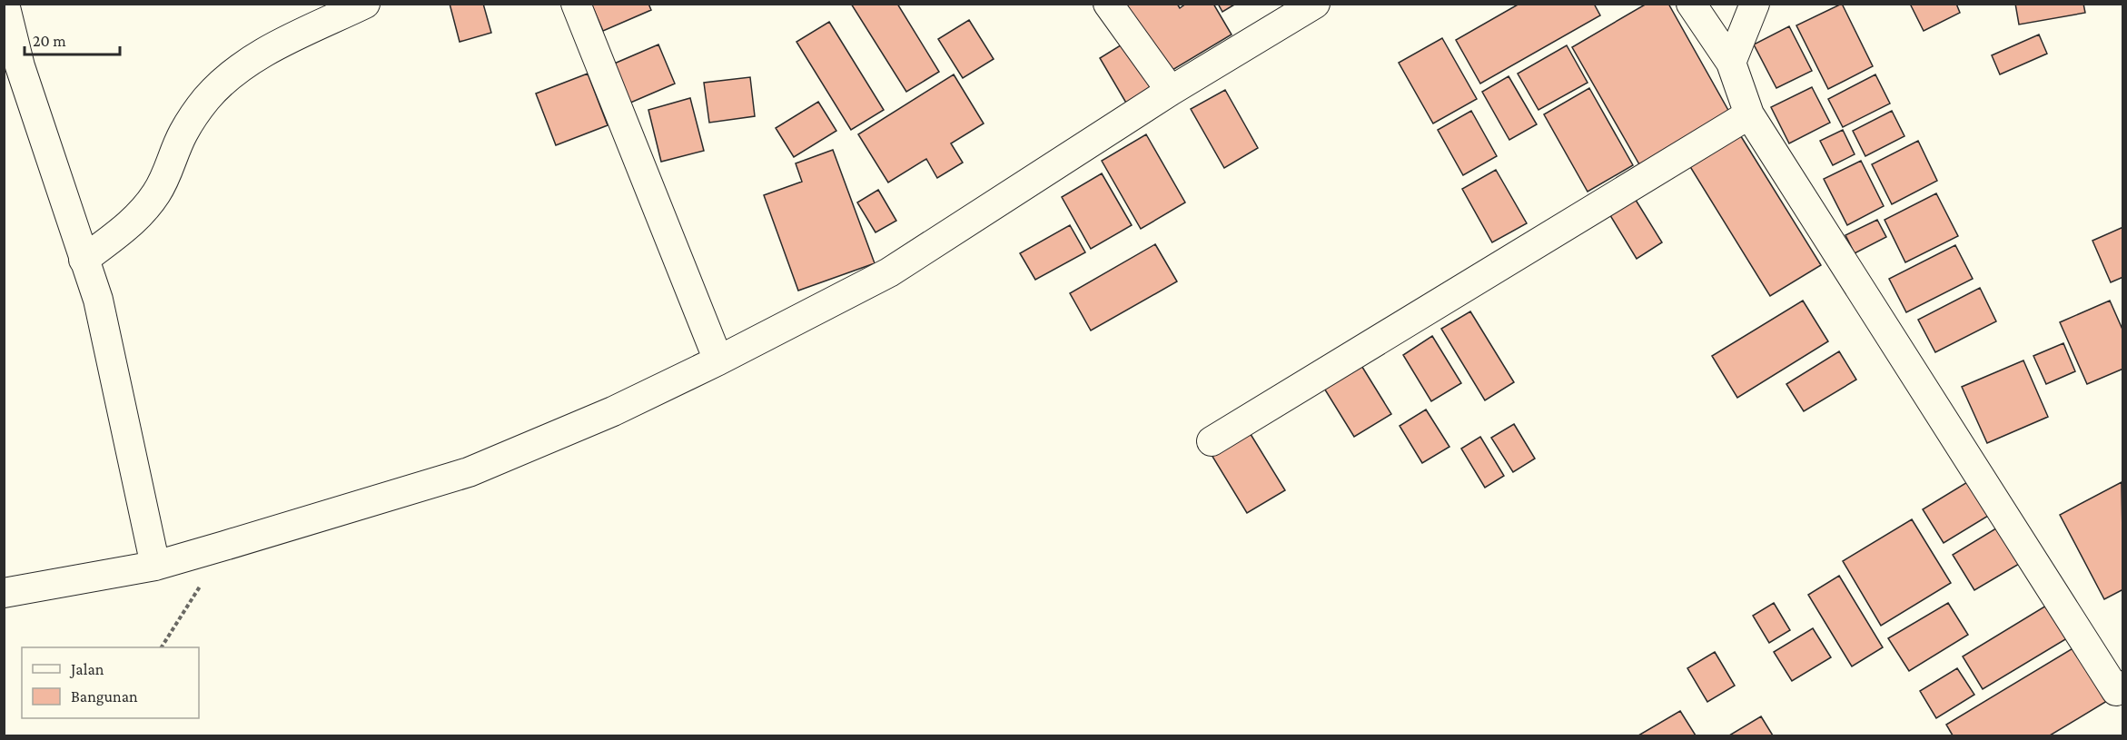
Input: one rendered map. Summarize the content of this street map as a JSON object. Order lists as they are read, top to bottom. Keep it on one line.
{"legend":["Jalan","Bangunan"],"scale_bar":"20 m"}
